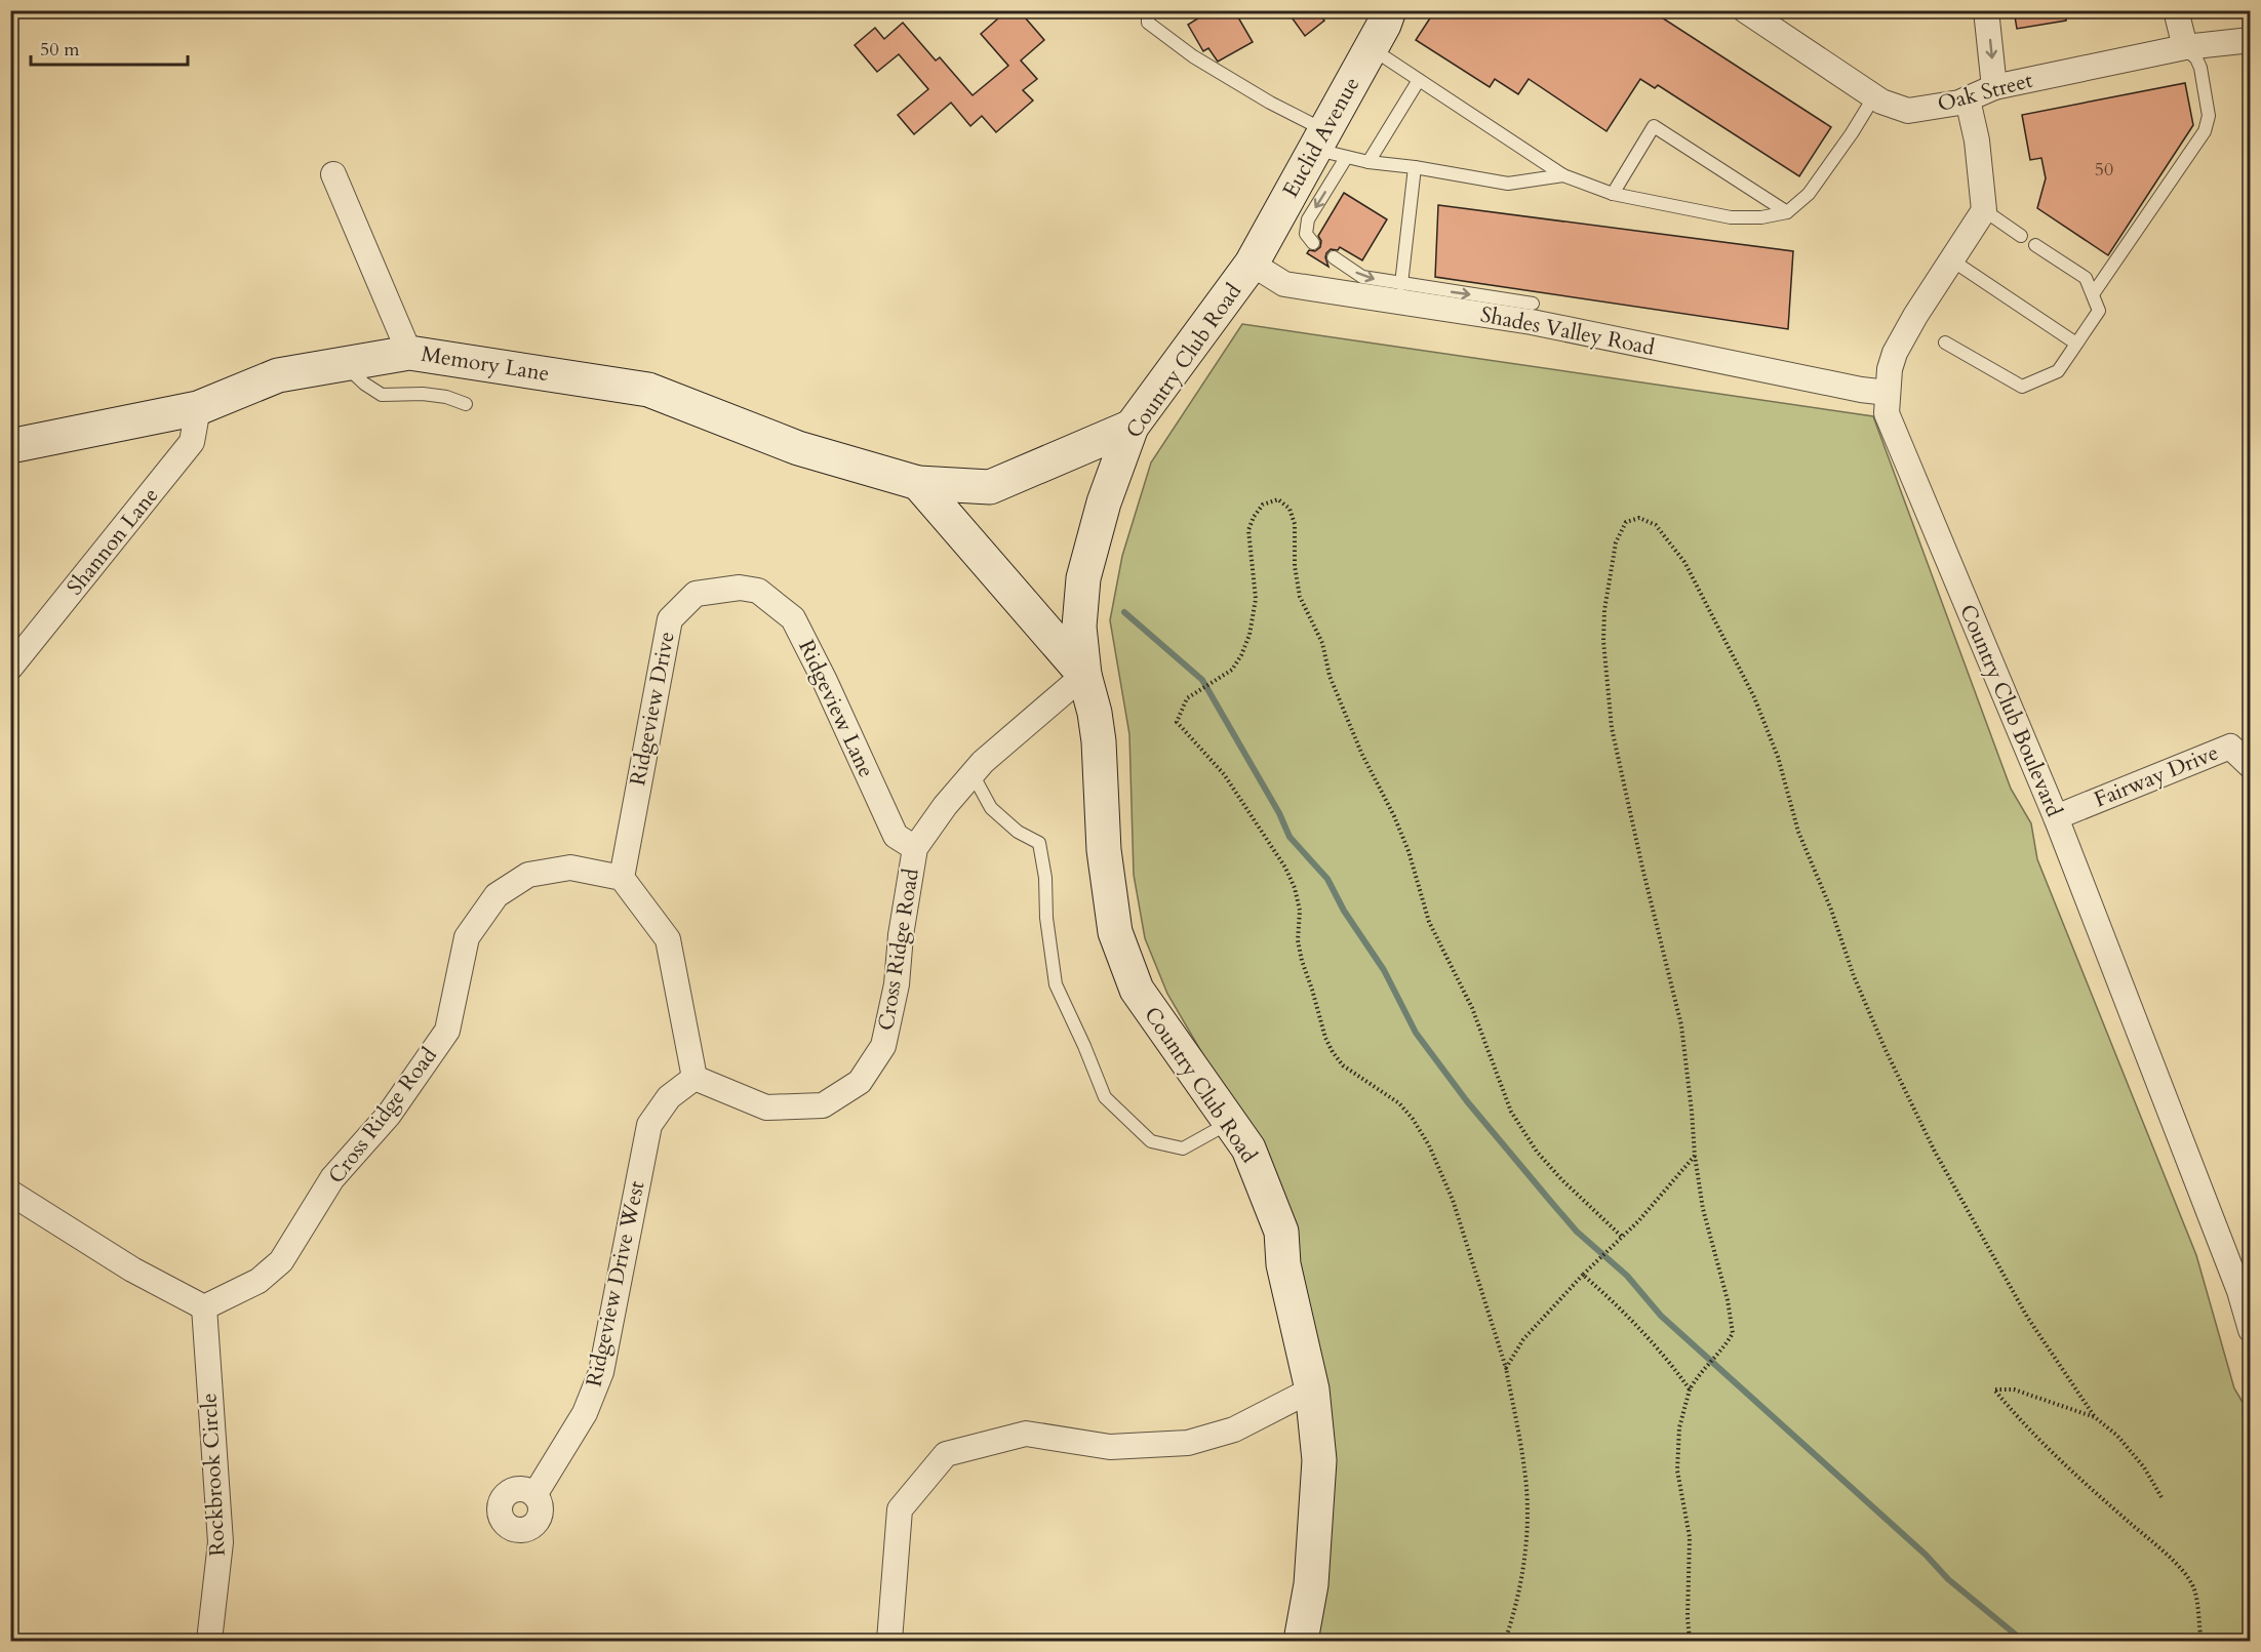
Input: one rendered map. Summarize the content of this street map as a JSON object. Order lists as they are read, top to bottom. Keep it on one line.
{"streets":{"street":["Oak Street","Euclid Avenue","Shades Valley Road","Country Club Road","Memory Lane","Shannon Lane","Ridgeview Drive","Ridgeview Lane","Country Club Boulevard","Fairway Drive","Cross Ridge Road","Ridgeview Drive West","Rockbrook Circle"]},"crossings":[["Euclid Avenue","Shades Valley Road"],["Euclid Avenue","Country Club Road"],["Shades Valley Road","Country Club Road"],["Shades Valley Road","Country Club Boulevard"],["Country Club Road","Memory Lane"],["Country Club Road","Cross Ridge Road"],["Memory Lane","Shannon Lane"],["Ridgeview Drive","Ridgeview Lane"],["Ridgeview Drive","Cross Ridge Road"],["Ridgeview Lane","Cross Ridge Road"],["Country Club Boulevard","Fairway Drive"],["Cross Ridge Road","Ridgeview Drive West"],["Cross Ridge Road","Rockbrook Circle"]],"house_numbers":["50"],"scale_bar":"50 m"}
